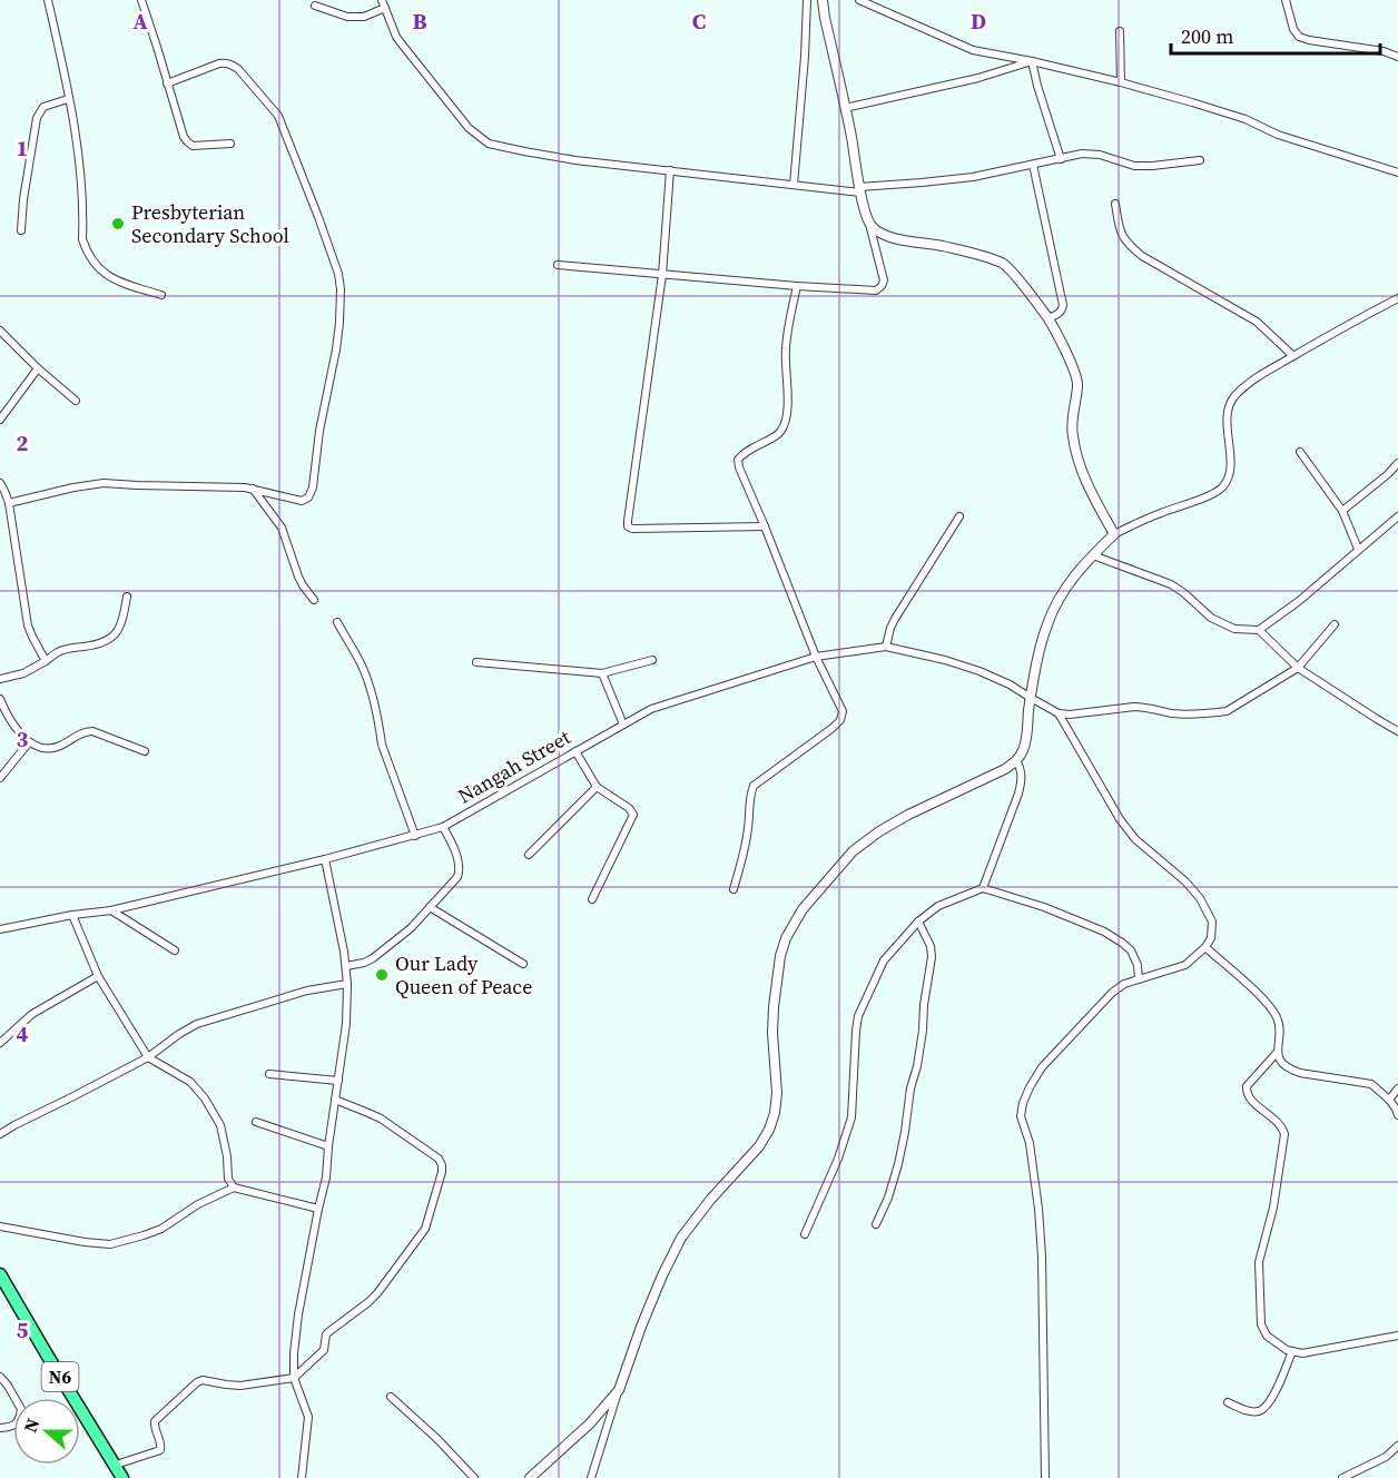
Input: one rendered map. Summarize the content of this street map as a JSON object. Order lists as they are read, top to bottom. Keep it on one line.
{"streets":{"highway":["N6"],"street":["Nangah Street"]},"places":["Presbyterian Secondary School","Our Lady Queen of Peace"],"scale_bar":"200 m","north":"left","grid":{"columns":["A","B","C","D"],"rows":["1","2","3","4","5"]}}
